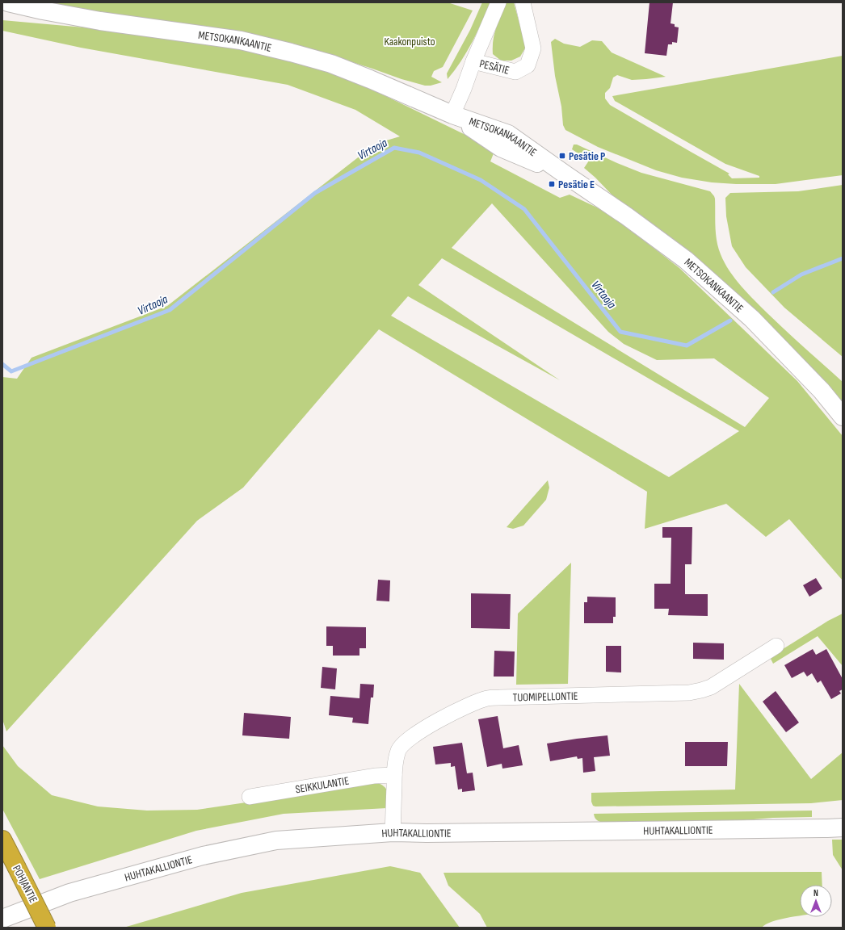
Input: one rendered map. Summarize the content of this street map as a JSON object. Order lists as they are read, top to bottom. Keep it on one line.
{"streets":{"highway":["POHJANTIE"],"street":["METSOKANKAANTIE","PESÄTIE","TUOMIPELLONTIE","SEIKKULANTIE","HUHTAKALLIONTIE"]},"crossings":[["METSOKANKAANTIE","PESÄTIE"],["TUOMIPELLONTIE","SEIKKULANTIE"],["TUOMIPELLONTIE","HUHTAKALLIONTIE"]],"water":["Virtaoja"],"parks":["Kaakonpuisto"],"places":{"transit":["Pesätie P","Pesätie E"]},"north":"top"}
